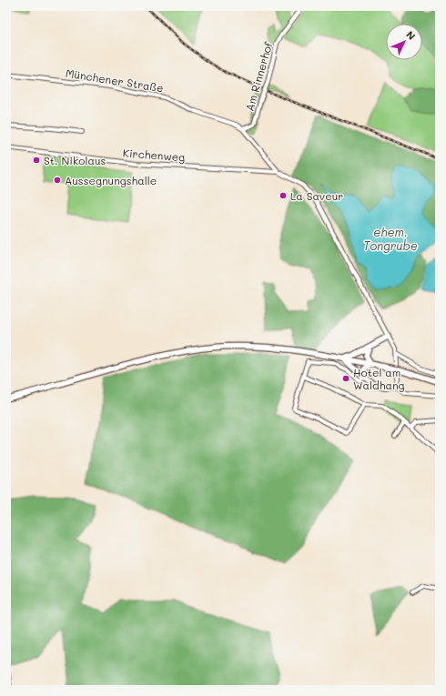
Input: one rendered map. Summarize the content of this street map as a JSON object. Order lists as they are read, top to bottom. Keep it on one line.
{"streets":{"street":["Am Rinnerhof","Münchener Straße","Kirchenweg"]},"crossings":[["Am Rinnerhof","Münchener Straße"],["Münchener Straße","Kirchenweg"]],"water":["ehem. Tongrube"],"places":["St. Nikolaus","Aussegnungshalle","La Saveur","Hotel am Waldhang"],"north":"top right"}
